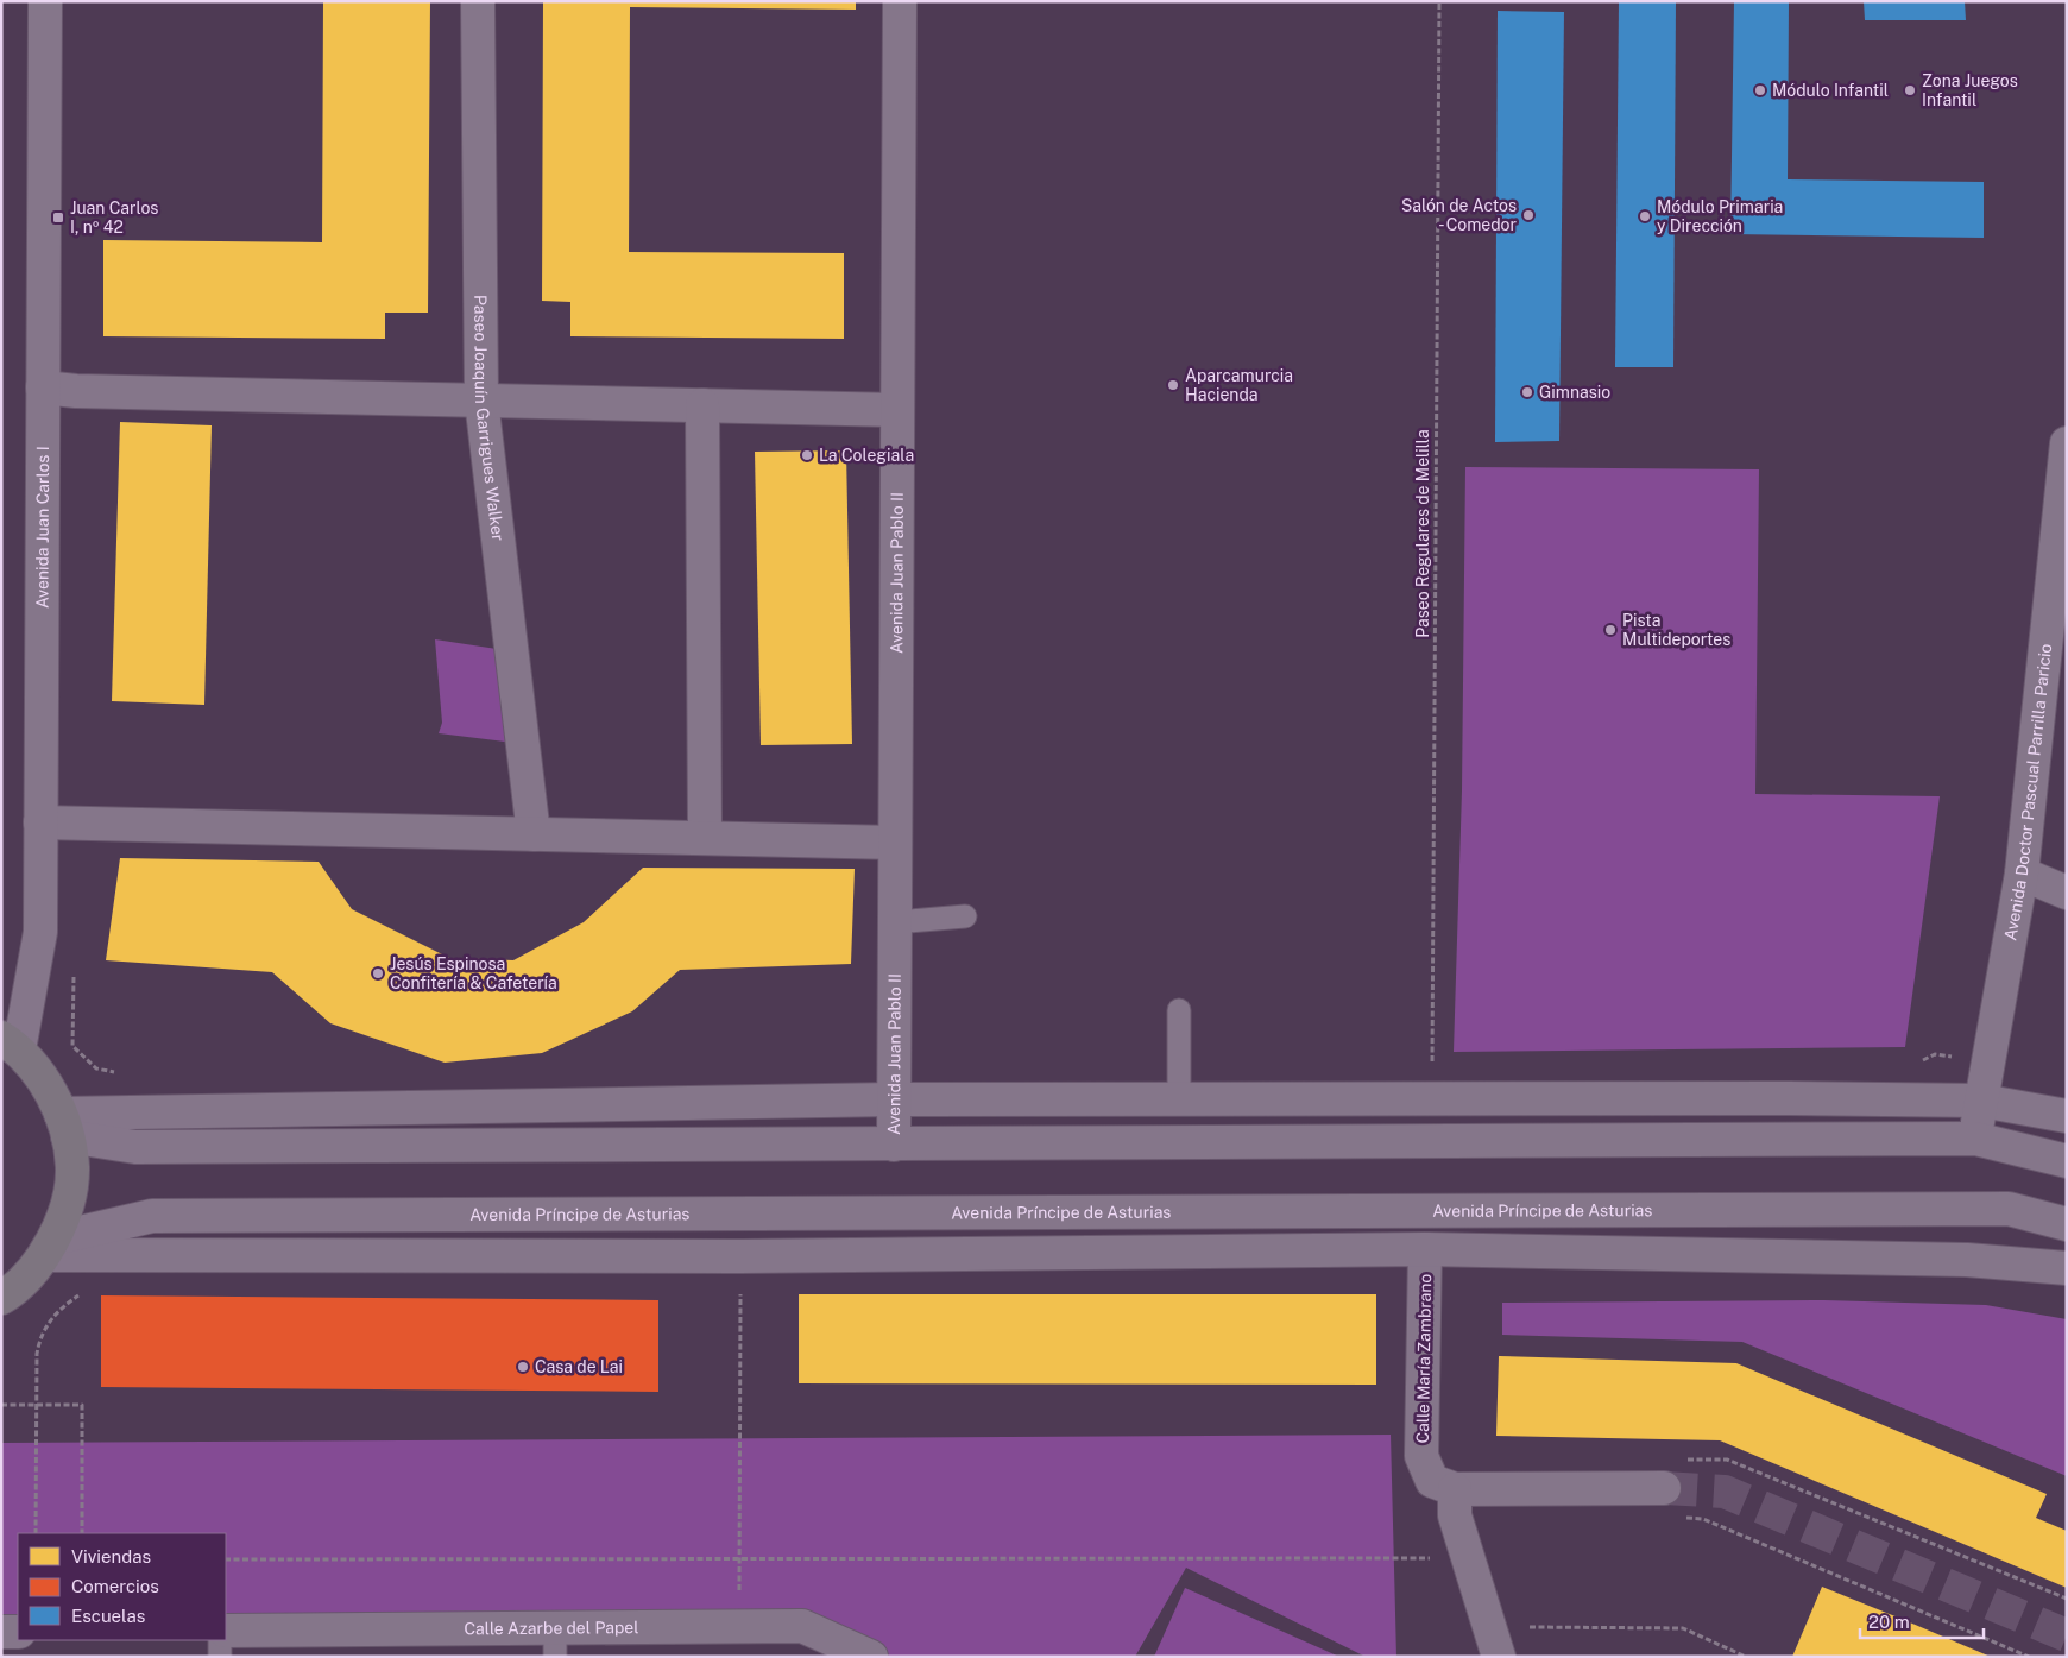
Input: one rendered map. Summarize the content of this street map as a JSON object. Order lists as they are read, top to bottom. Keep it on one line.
{"streets":{"main road":["Avenida Juan Carlos I"],"street":["Paseo Joaquín Garrigues Walker","Avenida Juan Pablo II","Avenida Doctor Pascual Parrilla Paricio","Avenida Príncipe de Asturias","Calle María Zambrano","Calle Azarbe del Papel"],"path":["Paseo Regulares de Melilla"]},"crossings":[["Avenida Juan Carlos I","Avenida Príncipe de Asturias"]],"places":{"other":["Módulo Infantil","Zona Juegos Infantil","Salón de Actos - Comedor","Módulo Primaria y Dirección","Aparcamurcia Hacienda","Gimnasio","La Colegiala","Pista Multideportes","Jesús Espinosa Confitería & Cafetería","Casa de Lai"],"transit":["Juan Carlos I, nº 42"]},"legend":["Viviendas","Comercios","Escuelas"],"scale_bar":"20 m"}
